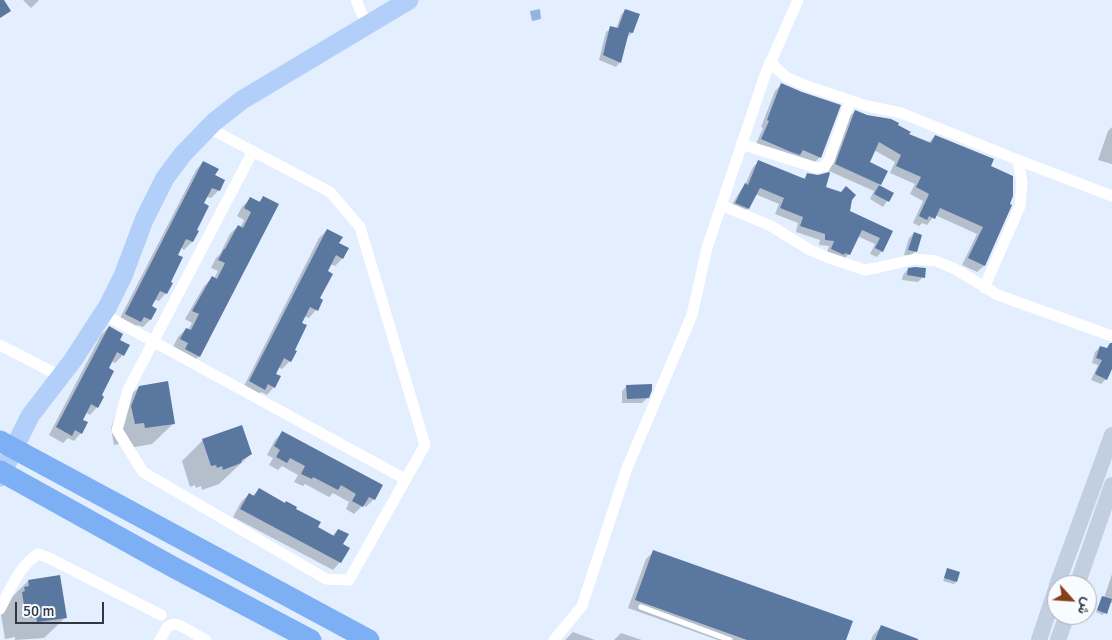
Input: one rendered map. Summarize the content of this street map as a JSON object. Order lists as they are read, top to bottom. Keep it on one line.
{"scale_bar":"50 m","north":"bottom right"}
